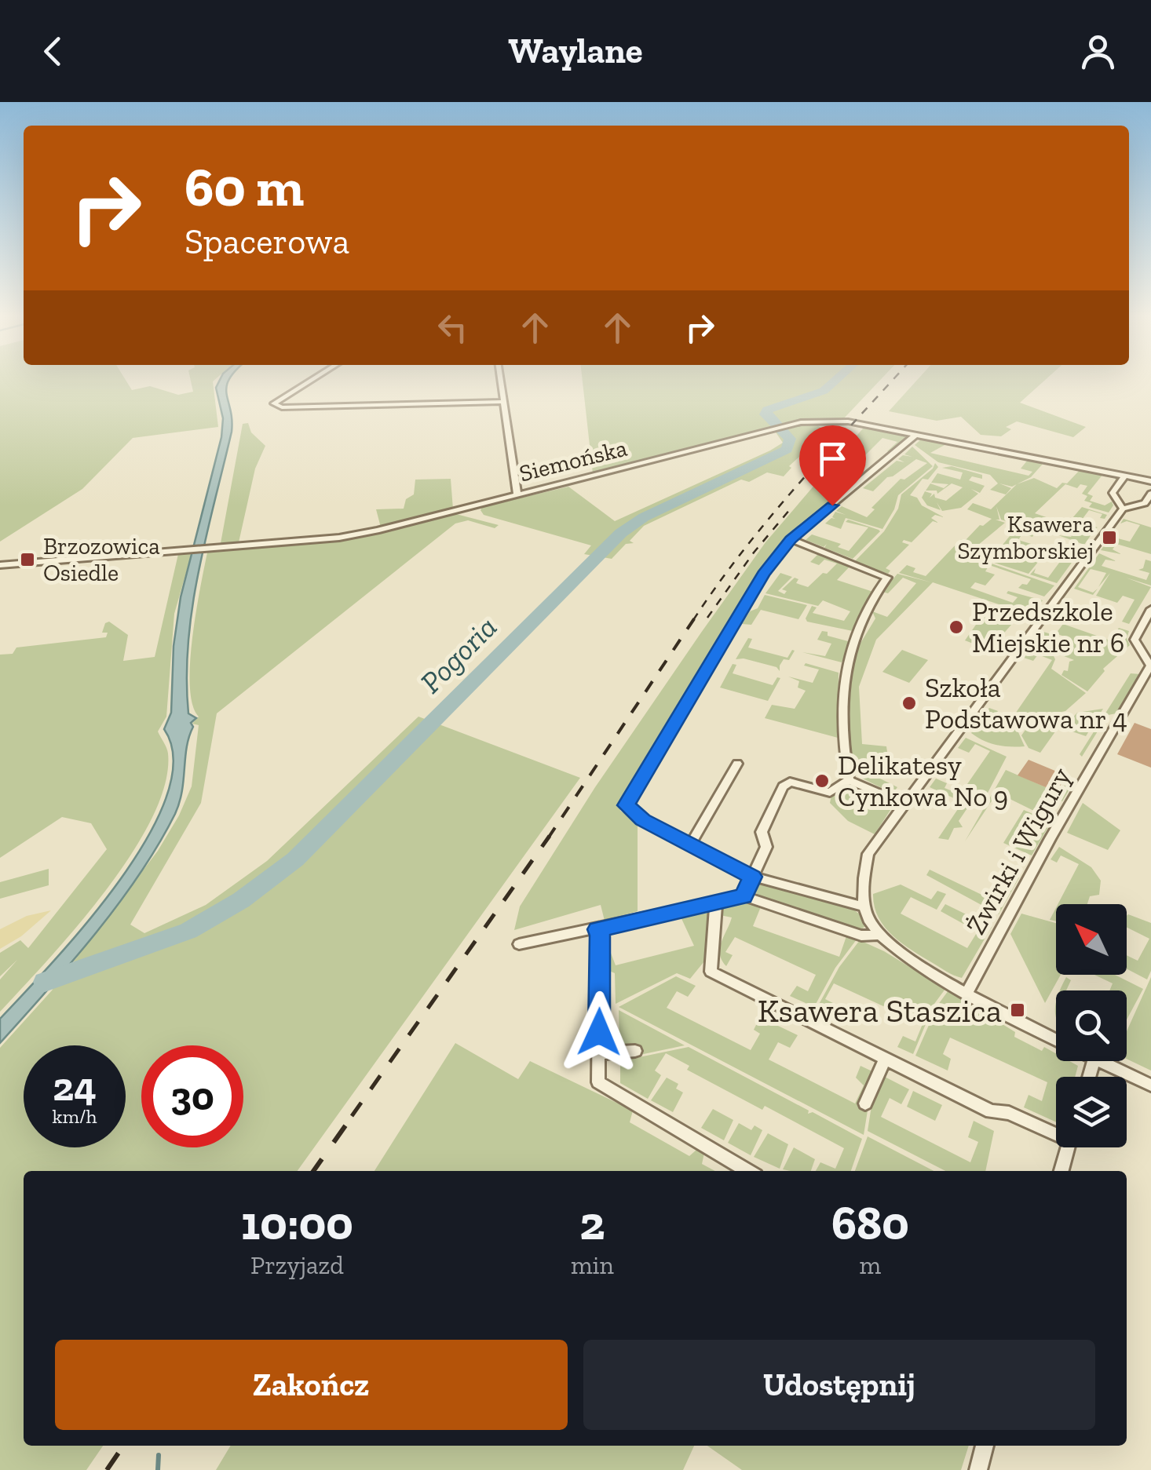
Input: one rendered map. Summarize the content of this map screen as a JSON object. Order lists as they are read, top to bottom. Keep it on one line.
{"streets":{"street":["Siemońska","Żwirki i Wigury"]},"water":["Pogoria"],"places":{"transit":["Ksawera Szymborskiej","Brzozowica Osiedle","Ksawera Staszica"],"other":["Przedszkole Miejskie nr 6","Szkoła Podstawowa nr 4","Delikatesy Cynkowa No 9"]},"north":"top left","page":{"header":"Waylane","turn":["60 m","Spacerowa"],"speed":"24 km/h","limit":"30","eta":["10:00","Przyjazd","2","min","680","m"],"buttons":["Zakończ","Udostępnij"]}}
